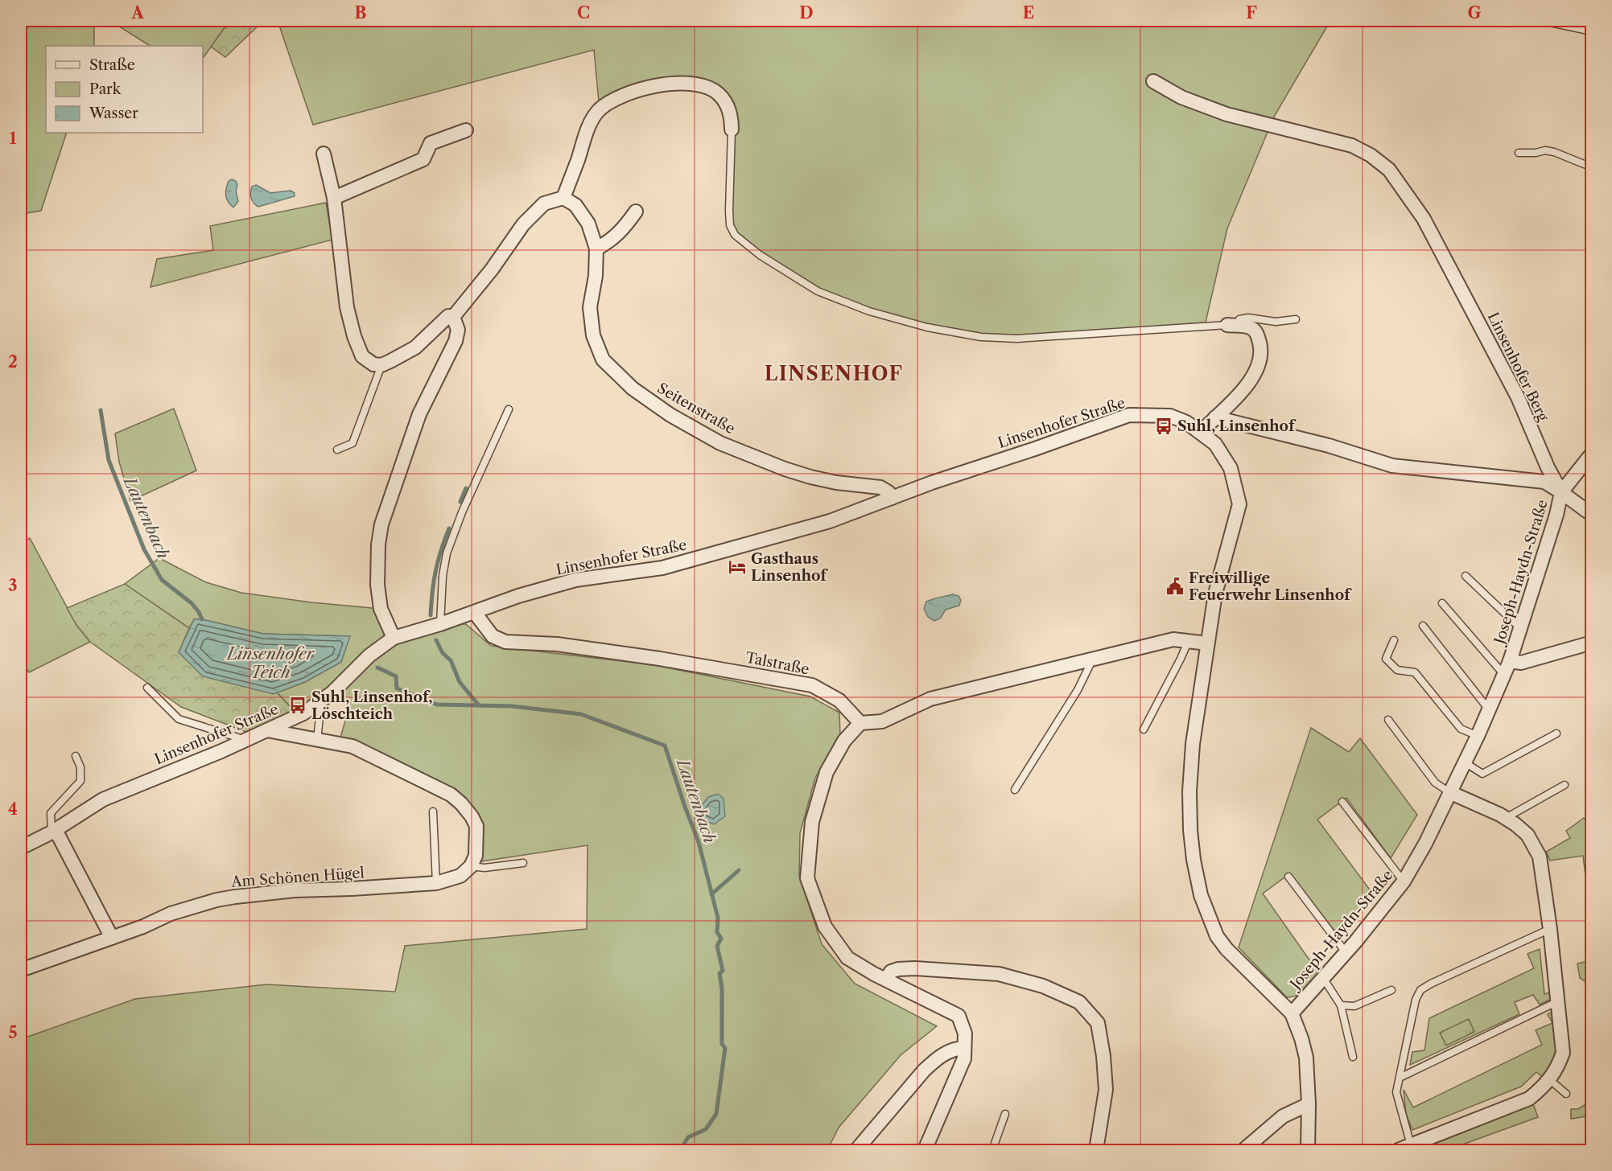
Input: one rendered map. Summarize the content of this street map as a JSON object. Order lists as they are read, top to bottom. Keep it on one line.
{"streets":{"street":["Linsenhofer Berg","Seitenstraße","Linsenhofer Straße","Joseph-Haydn-Straße","Talstraße","Am Schönen Hügel"]},"crossings":[["Linsenhofer Berg","Joseph-Haydn-Straße"],["Seitenstraße","Linsenhofer Straße"],["Linsenhofer Straße","Joseph-Haydn-Straße"],["Linsenhofer Straße","Talstraße"]],"districts":["LINSENHOF"],"water":["Lautenbach","Linsenhofer Teich"],"places":{"bus stop":["Suhl, Linsenhof","Suhl, Linsenhof, Löschteich"],"hotel":["Gasthaus Linsenhof"],"public building":["Freiwillige Feuerwehr Linsenhof"]},"legend":["Straße","Park","Wasser"],"grid":{"columns":["A","B","C","D","E","F","G"],"rows":["1","2","3","4","5"]}}
